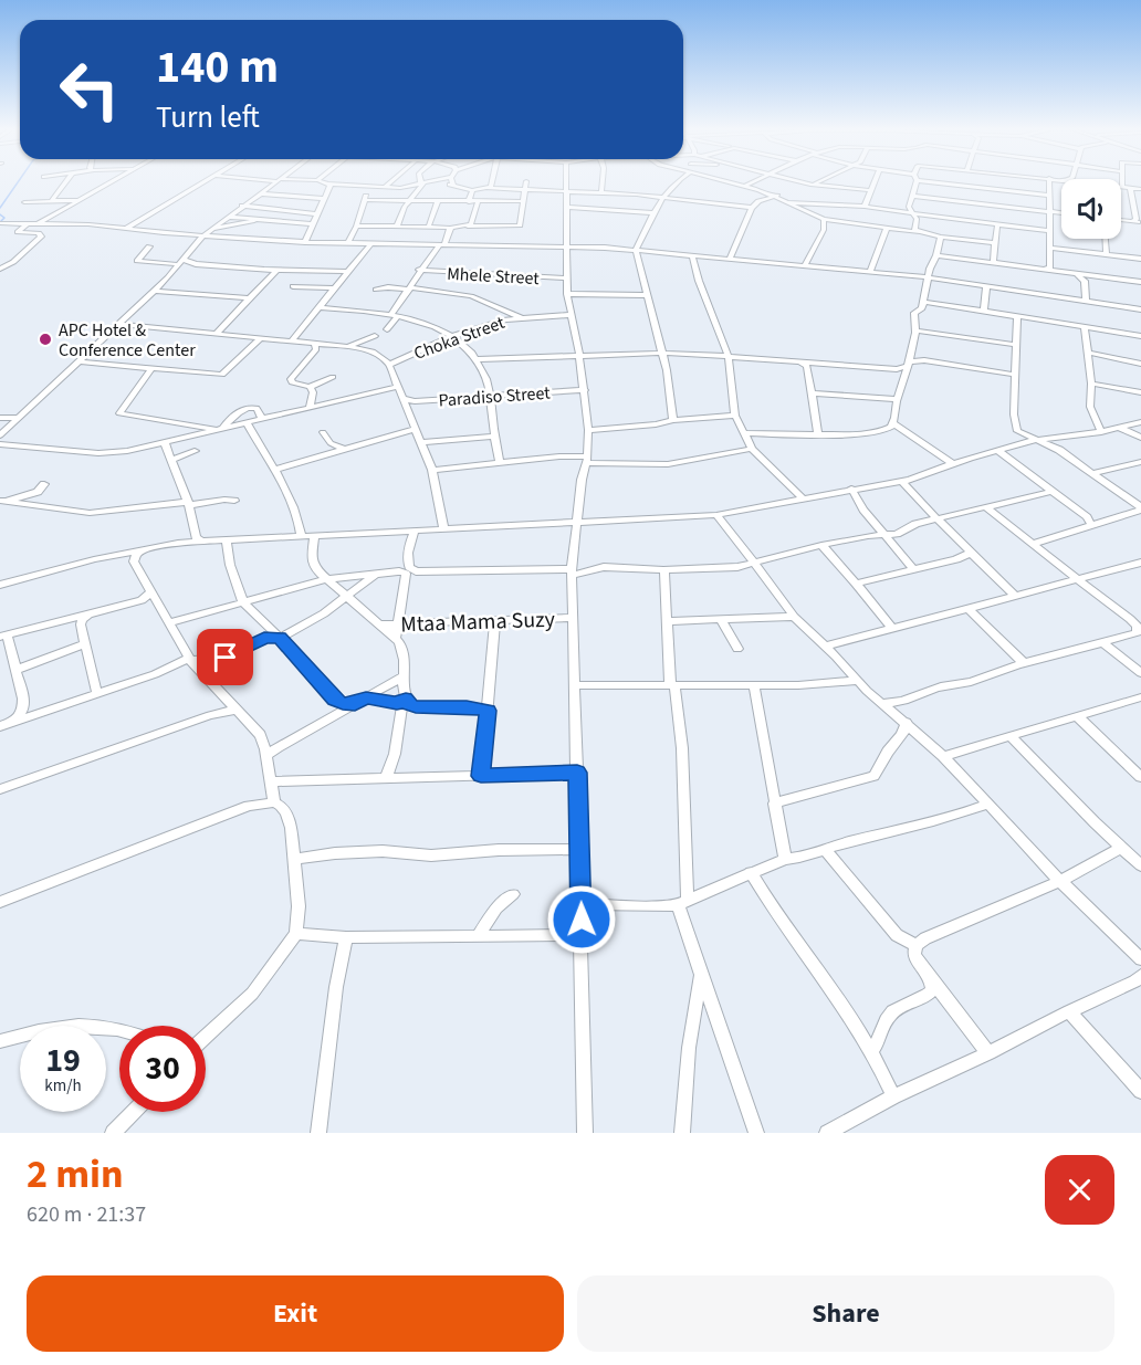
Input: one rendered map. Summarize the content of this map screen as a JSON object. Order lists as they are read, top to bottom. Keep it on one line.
{"streets":{"street":["Mhele Street","Choka Street","Paradiso Street","Mtaa Mama Suzy"]},"places":["APC Hotel & Conference Center"],"page":{"turn":["140 m","Turn left"],"speed":"19 km/h","limit":"30","heading":["2 min","620 m · 21:37"],"buttons":["Exit","Share"]}}
